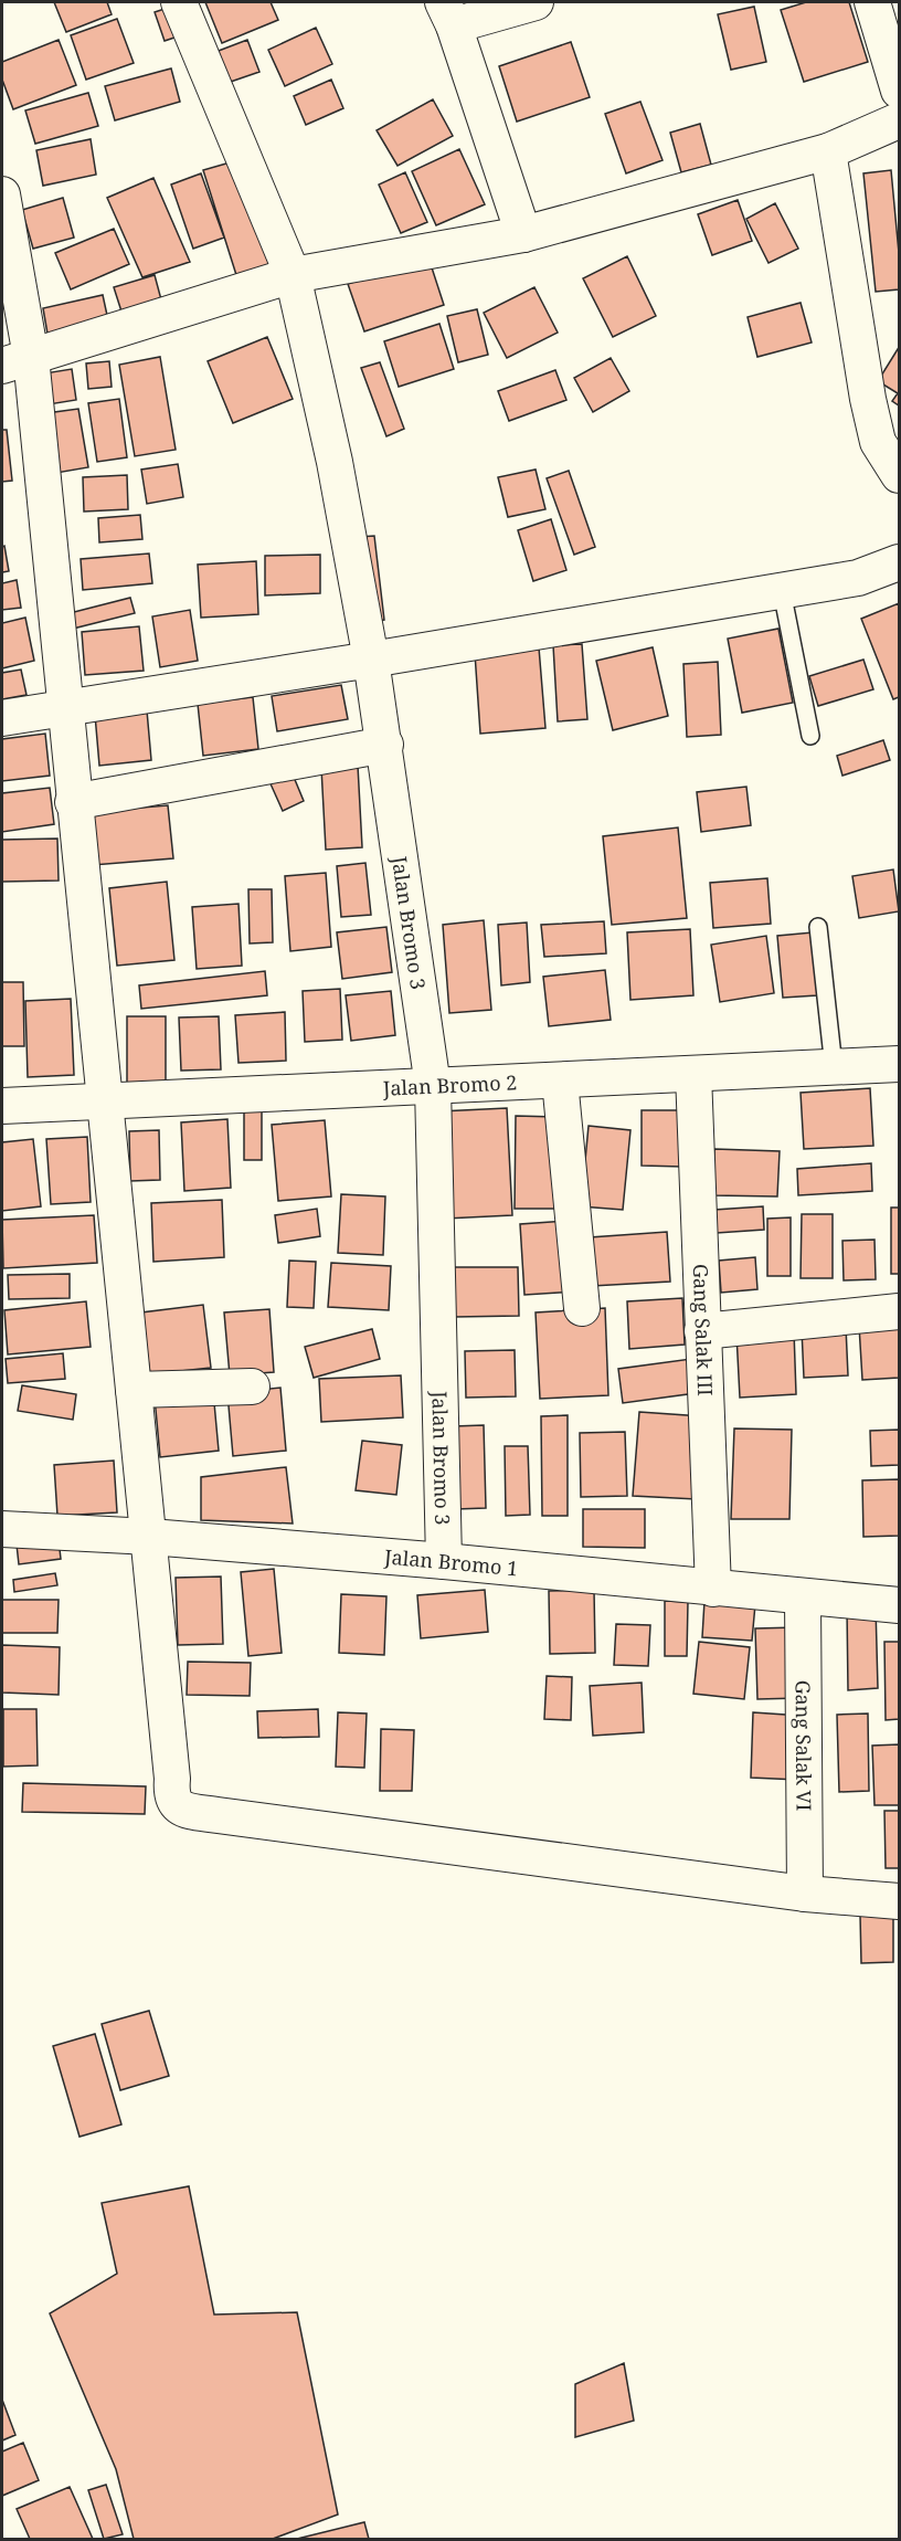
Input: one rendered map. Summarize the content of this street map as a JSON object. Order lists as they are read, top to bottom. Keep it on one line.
{"streets":{"street":["Jalan Bromo 3","Jalan Bromo 2","Gang Salak III","Jalan Bromo 1","Gang Salak VI"]},"crossings":[["Jalan Bromo 3","Jalan Bromo 2"],["Jalan Bromo 3","Jalan Bromo 1"],["Jalan Bromo 2","Gang Salak III"],["Gang Salak III","Jalan Bromo 1"],["Jalan Bromo 1","Gang Salak VI"]]}
